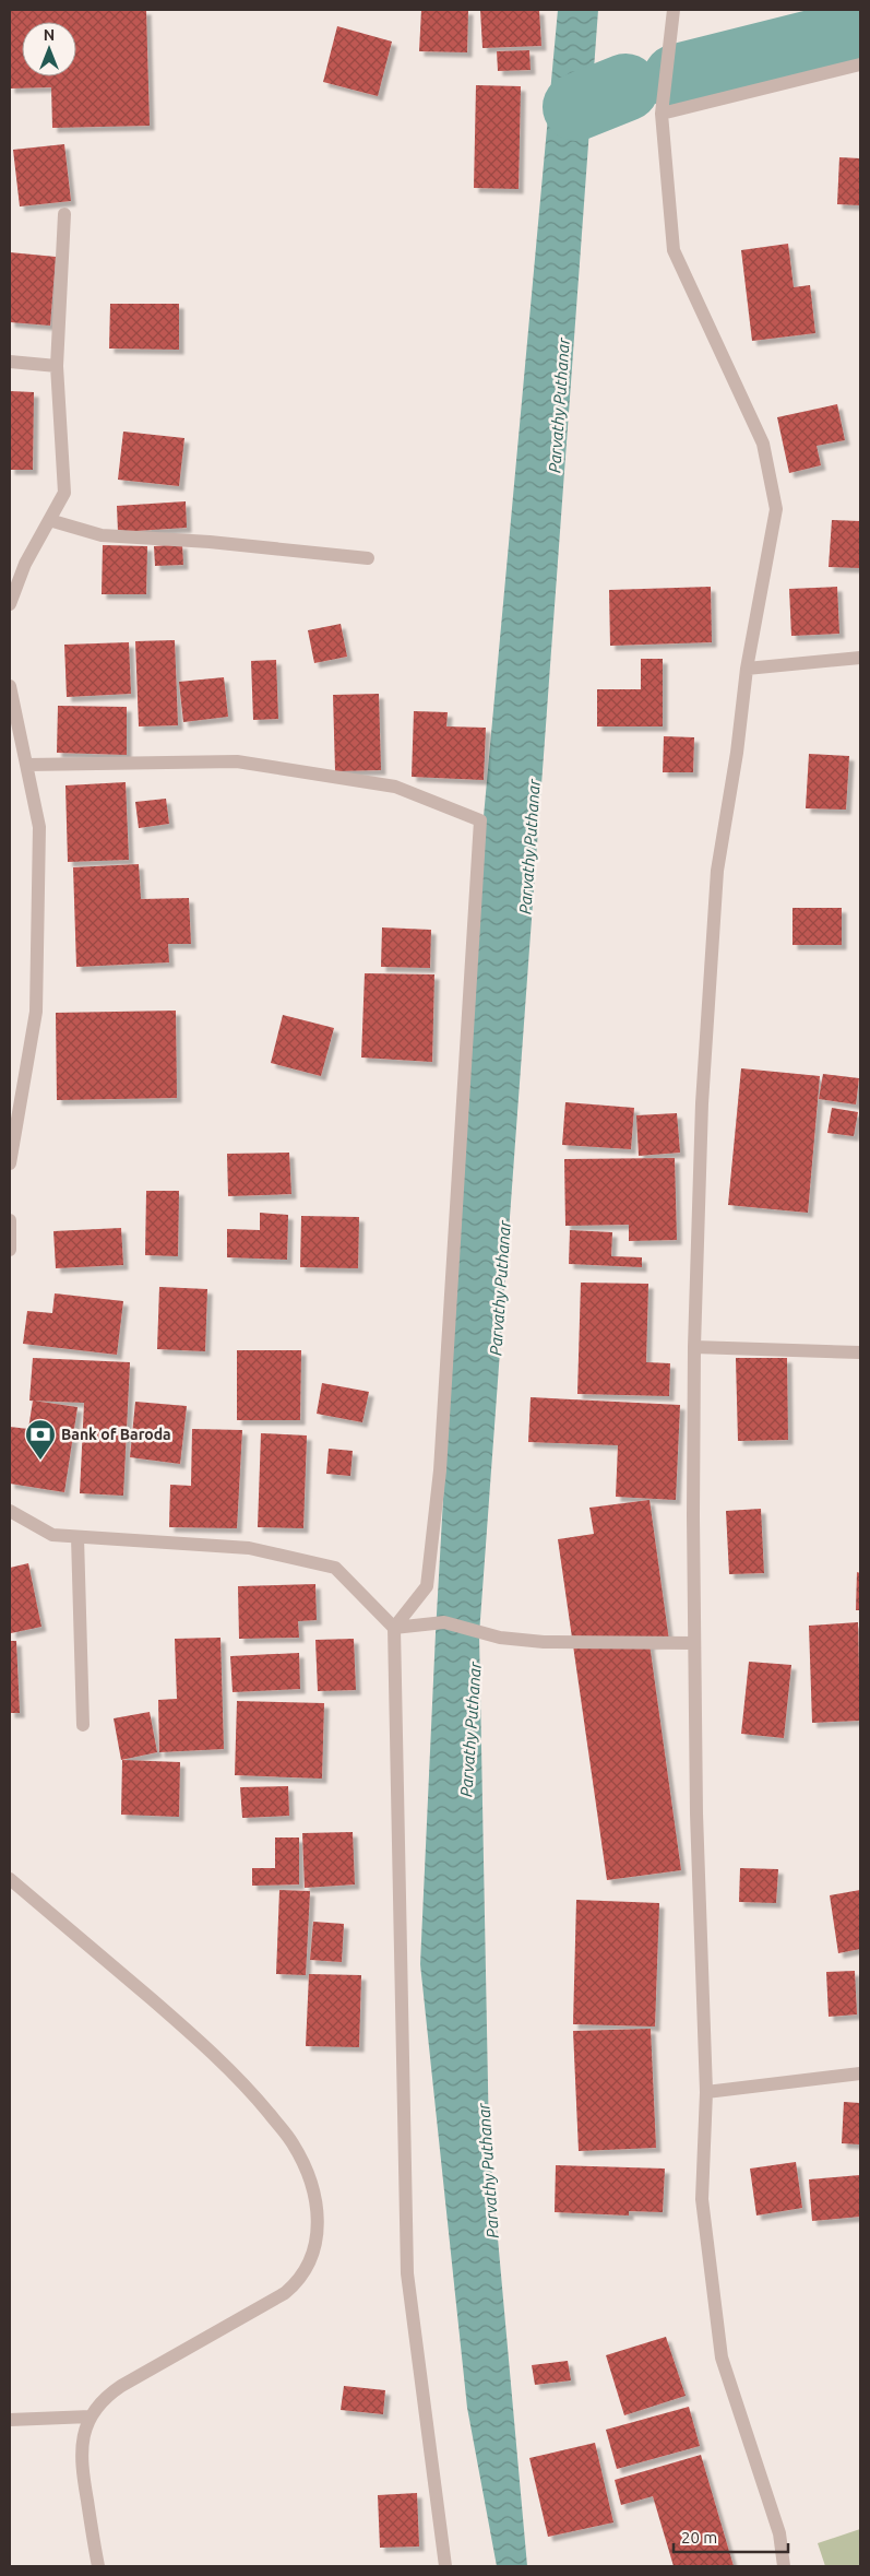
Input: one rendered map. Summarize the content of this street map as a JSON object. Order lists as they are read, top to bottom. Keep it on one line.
{"water":["Parvathy Puthanar"],"places":{"bank":["Bank of Baroda"]},"scale_bar":"20 m","north":"top"}
